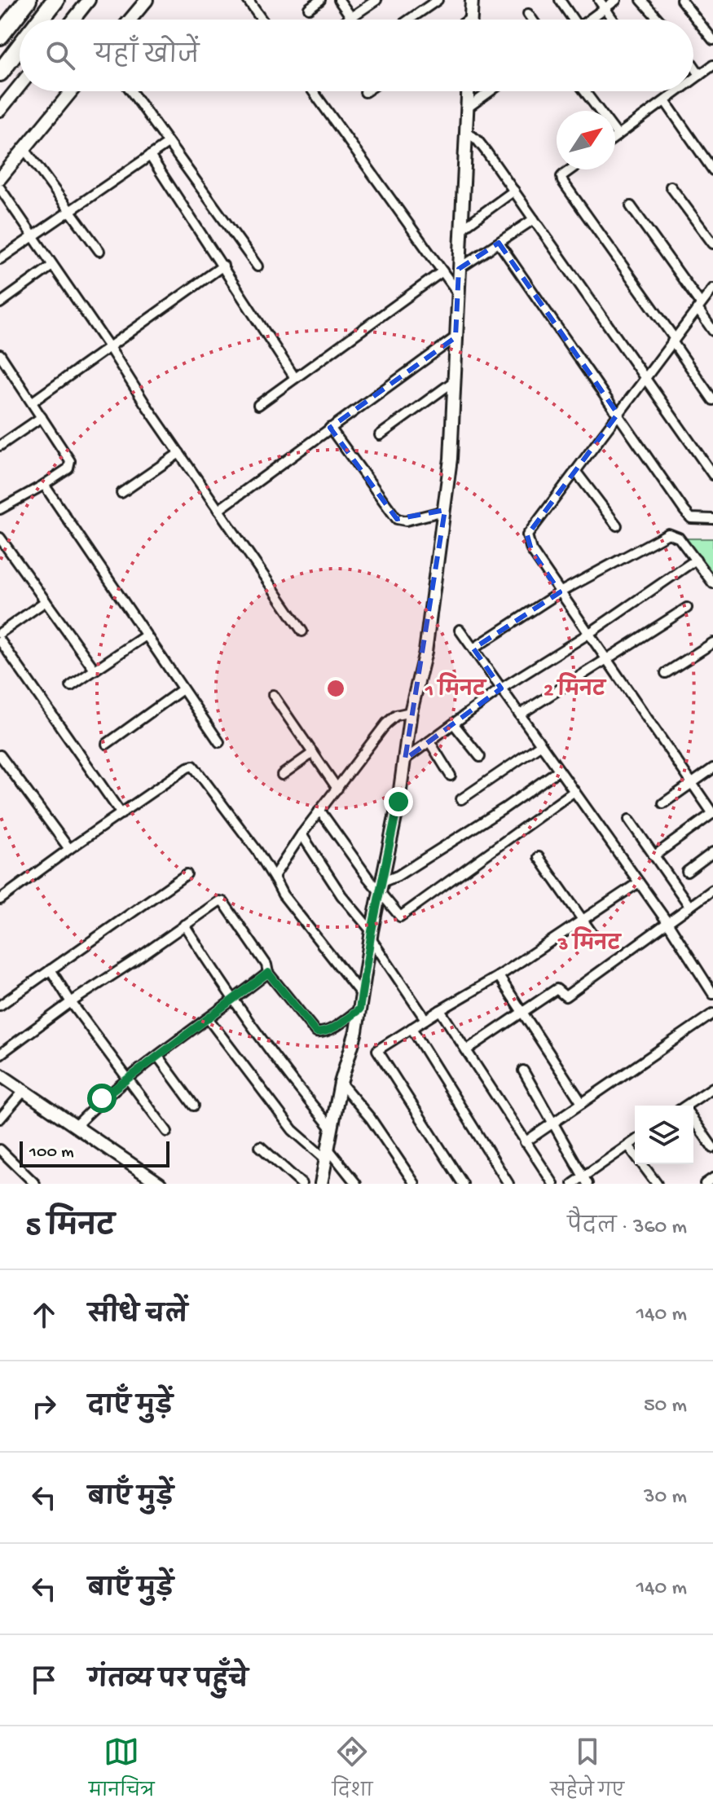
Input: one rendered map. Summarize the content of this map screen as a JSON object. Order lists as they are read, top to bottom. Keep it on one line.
{"scale_bar":"100 m","north":"top right","page":{"search":"यहाँ खोजें","scale":"100 m","heading":["5 मिनट","पैदल · 360 m"],"list":[["सीधे चलें","140 m"],["दाएँ मुड़ें","50 m"],["बाएँ मुड़ें","30 m"],["बाएँ मुड़ें","140 m"],"गंतव्य पर पहुँचे"],"nav":["मानचित्र","दिशा","सहेजे गए"]},"rings":["1 मिनट","2 मिनट","3 मिनट"]}
